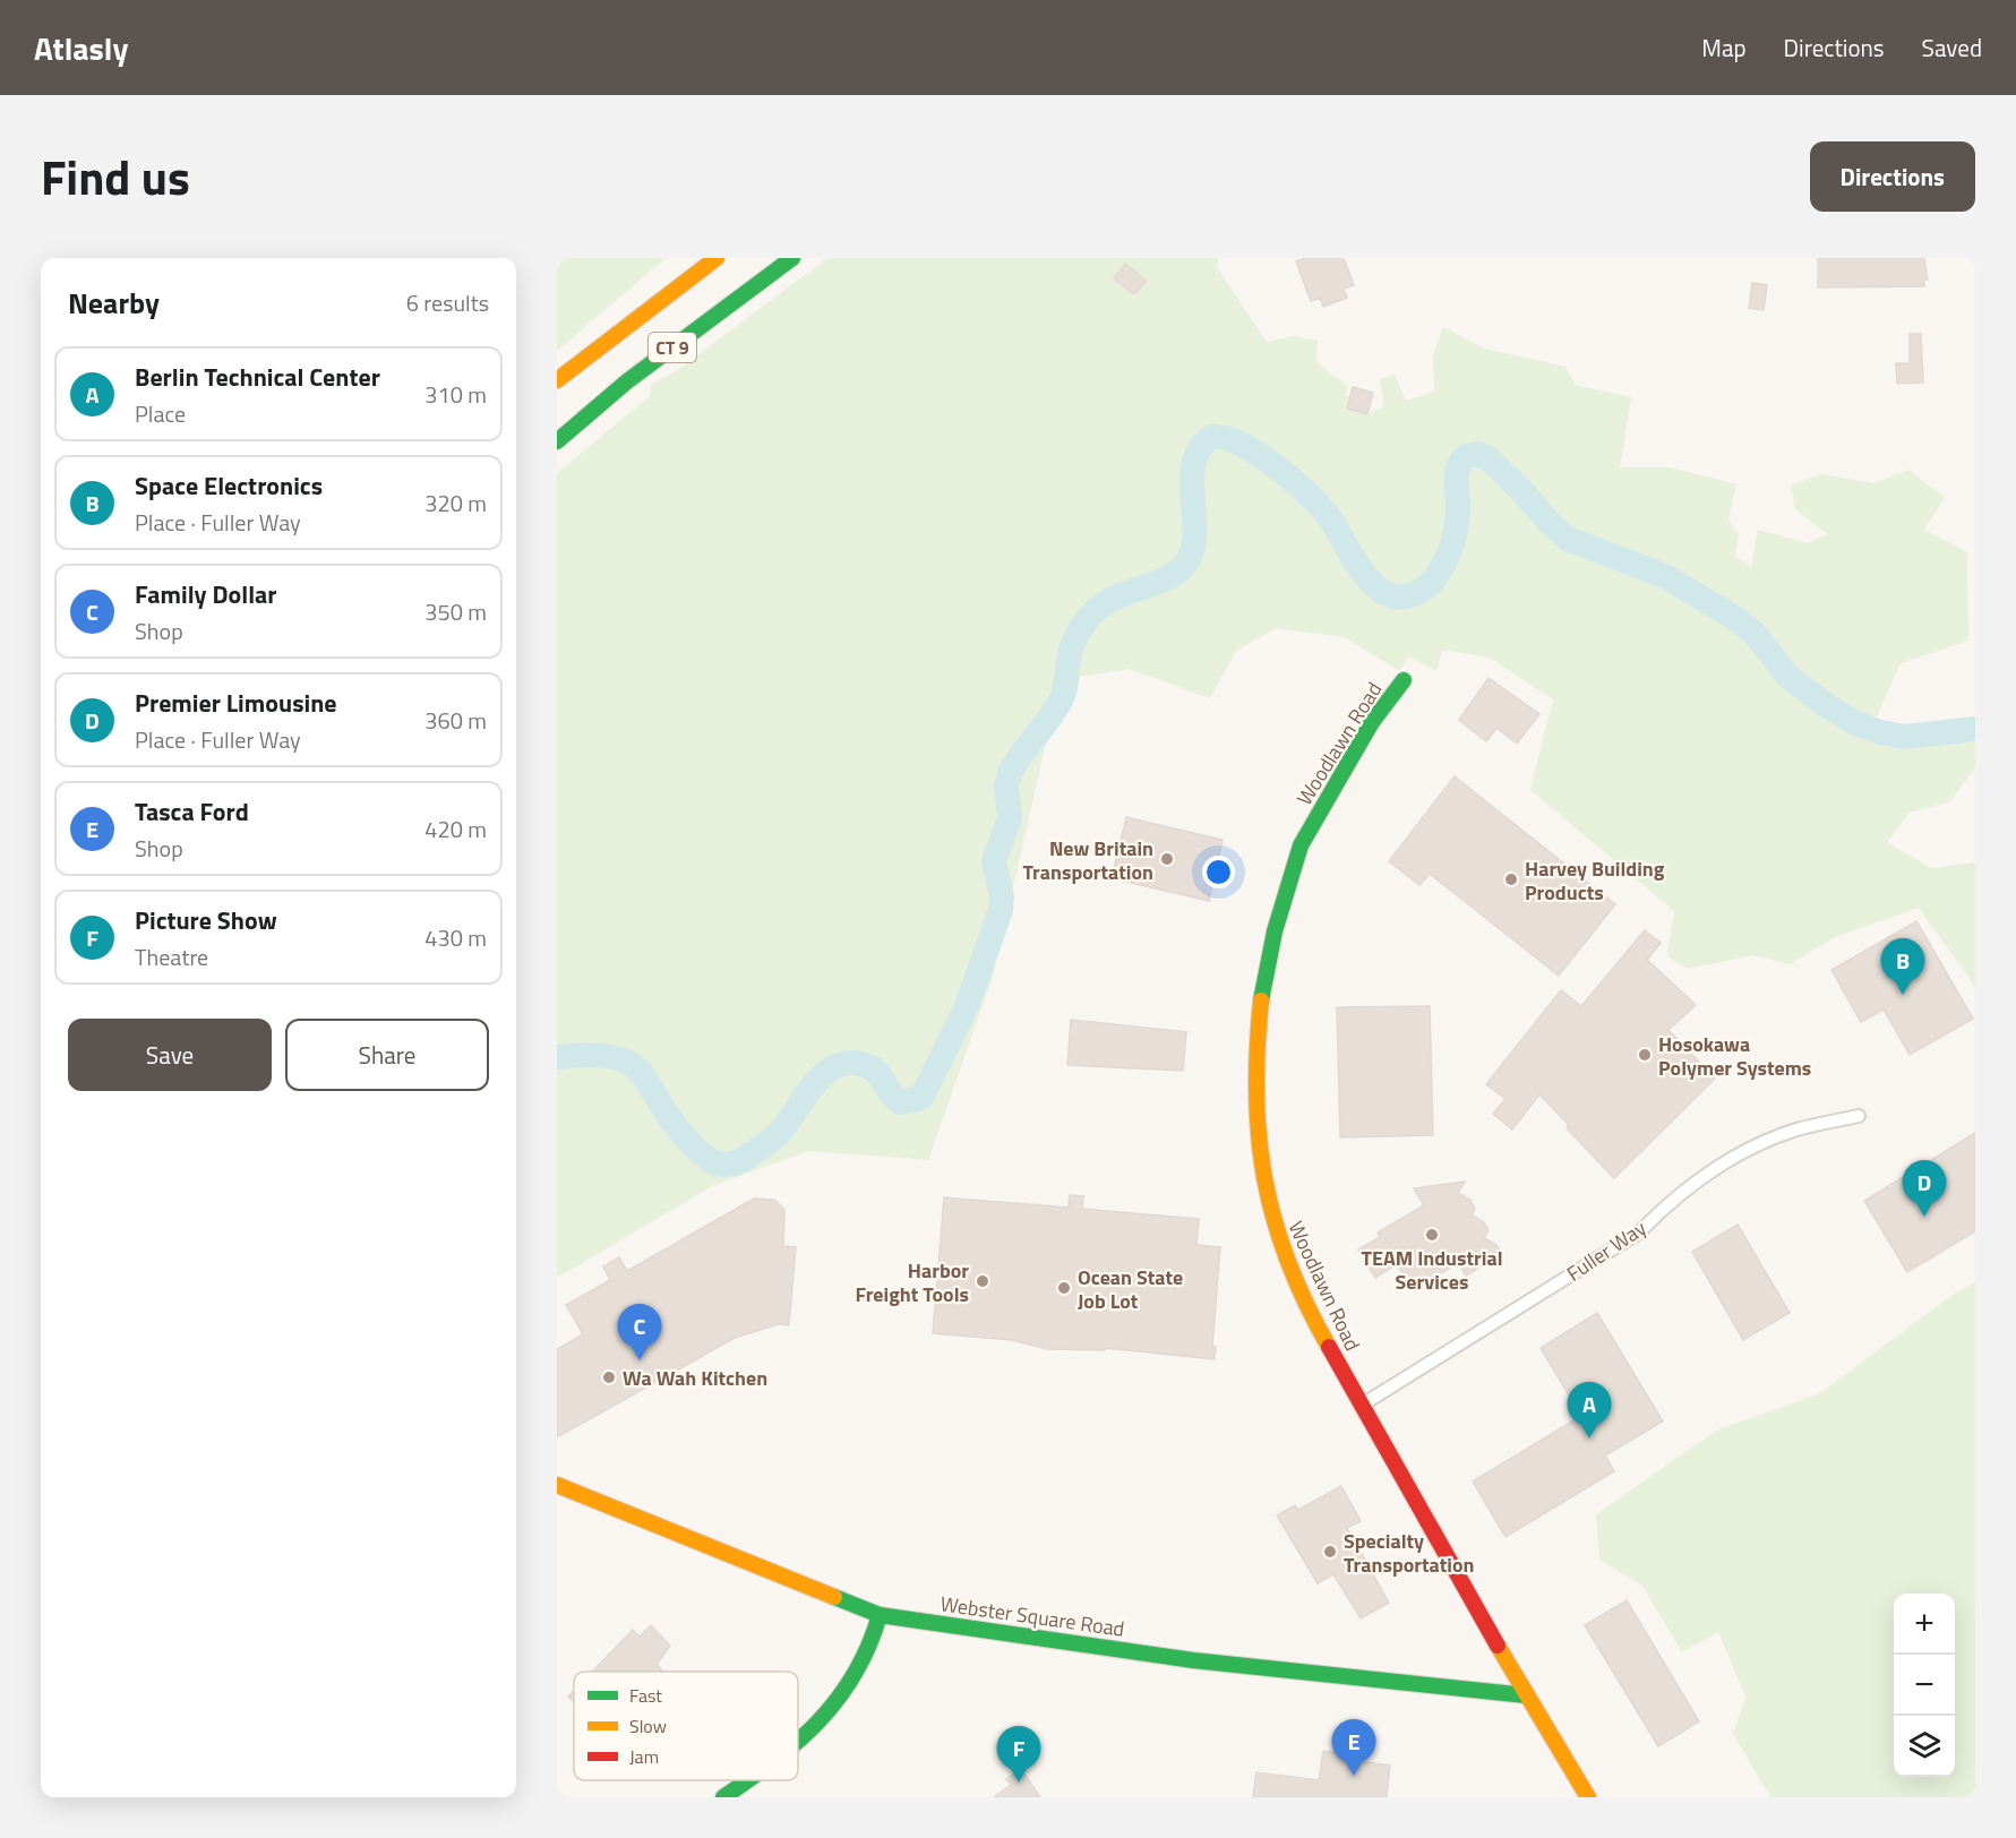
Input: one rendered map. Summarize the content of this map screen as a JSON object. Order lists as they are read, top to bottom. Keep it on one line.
{"streets":{"main road":["CT 9","Woodlawn Road","Webster Square Road"],"street":["Fuller Way"]},"crossings":[["Woodlawn Road","Fuller Way"],["Woodlawn Road","Webster Square Road"]],"places":["New Britain Transportation","Harvey Building Products","Hosokawa Polymer Systems","TEAM Industrial Services","Harbor Freight Tools","Ocean State Job Lot","Wa Wah Kitchen","Specialty Transportation"],"legend":["Fast","Slow","Jam"],"page":{"header":"Atlasly","nav":["Map","Directions","Saved"],"title":"Find us","buttons":["Directions",["Save","Share"]],"heading":["Nearby","6 results"],"list":[{"mark":"A","name":"Berlin Technical Center","note":"Place","value":"310 m"},{"mark":"B","name":"Space Electronics","note":"Place · Fuller Way","value":"320 m"},{"mark":"C","name":"Family Dollar","note":"Shop","value":"350 m"},{"mark":"D","name":"Premier Limousine","note":"Place · Fuller Way","value":"360 m"},{"mark":"E","name":"Tasca Ford","note":"Shop","value":"420 m"},{"mark":"F","name":"Picture Show","note":"Theatre","value":"430 m"}],"pins":["B","D","C","A","E","F"],"map_buttons":["+","−"]}}
